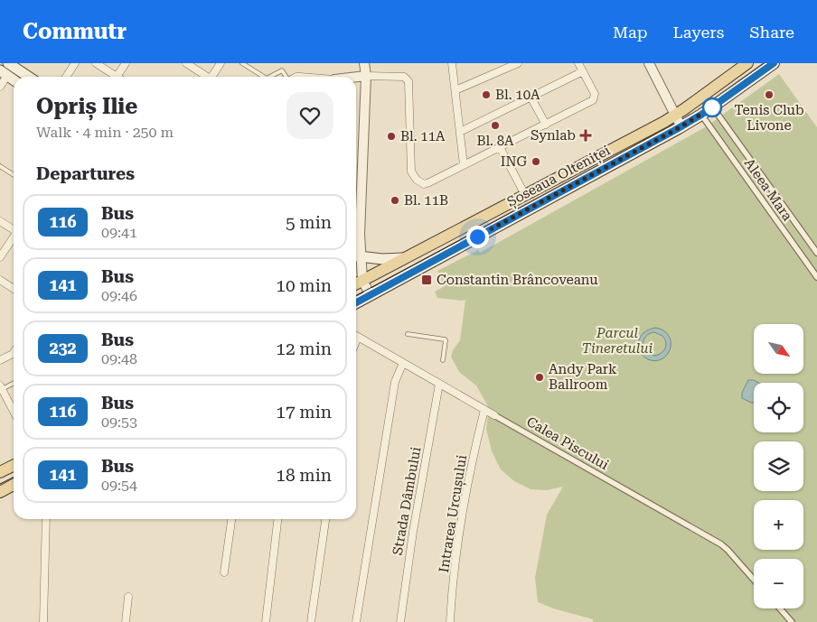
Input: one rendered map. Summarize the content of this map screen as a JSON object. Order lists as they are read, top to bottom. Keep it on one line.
{"streets":{"main road":["Șoseaua Olteniței"],"street":["Aleea Mara","Calea Piscului","Strada Dâmbului","Intrarea Urcușului"]},"crossings":[["Șoseaua Olteniței","Aleea Mara"],["Calea Piscului","Strada Dâmbului"],["Calea Piscului","Intrarea Urcușului"]],"parks":["Parcul Tineretului"],"places":{"other":["Bl. 10A","Tenis Club Livone","Bl. 8A","Bl. 11A","ING","Bl. 11B","Andy Park Ballroom"],"health":["Synlab"],"transit":["Constantin Brâncoveanu"]},"lines":["bus line 116"],"north":"bottom right","page":{"header":"Commutr","nav":["Map","Layers","Share"],"heading":[["Opriș Ilie","Walk · 4 min · 250 m"],"Departures"],"list":[{"mark":"116","name":"Bus","note":"09:41","value":"5 min"},{"mark":"141","name":"Bus","note":"09:46","value":"10 min"},{"mark":"232","name":"Bus","note":"09:48","value":"12 min"},{"mark":"116","name":"Bus","note":"09:53","value":"17 min"},{"mark":"141","name":"Bus","note":"09:54","value":"18 min"}],"map_buttons":["+","−"]}}
